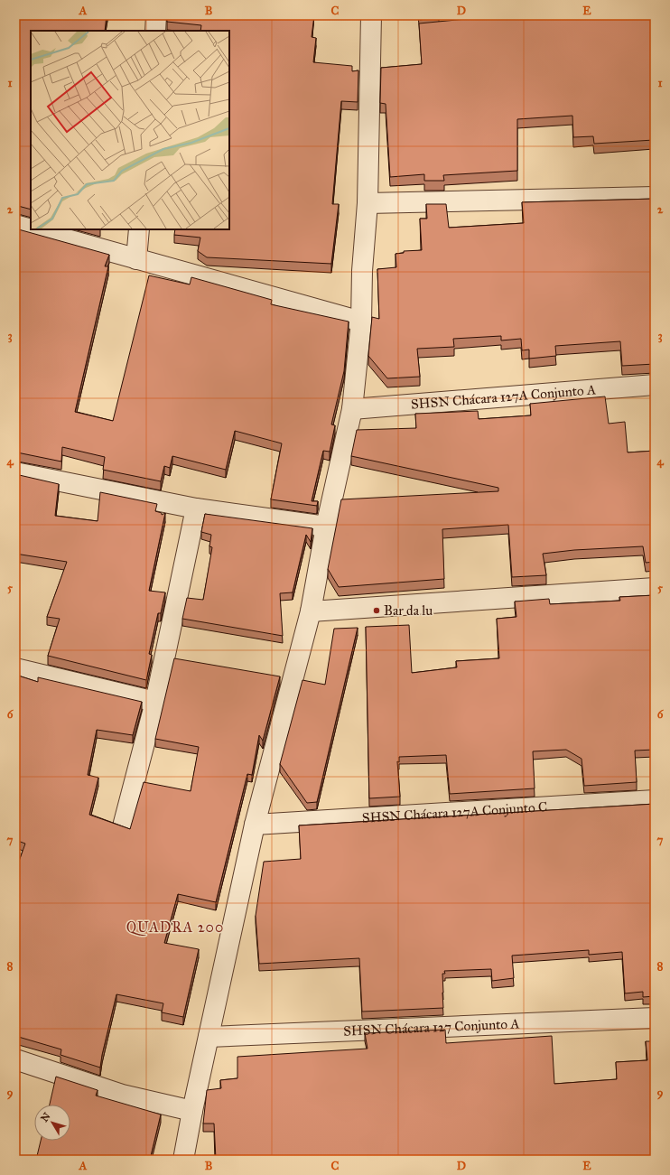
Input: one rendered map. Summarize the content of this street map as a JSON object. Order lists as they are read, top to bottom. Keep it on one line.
{"streets":{"street":["SHSN Chácara 127A Conjunto A","SHSN Chácara 127A Conjunto C","SHSN Chácara 127 Conjunto A"]},"districts":["QUADRA 200"],"places":["Bar da lu"],"north":"top left","grid":{"columns":["A","B","C","D","E"],"rows":["1","2","3","4","5","6","7","8","9"]}}
